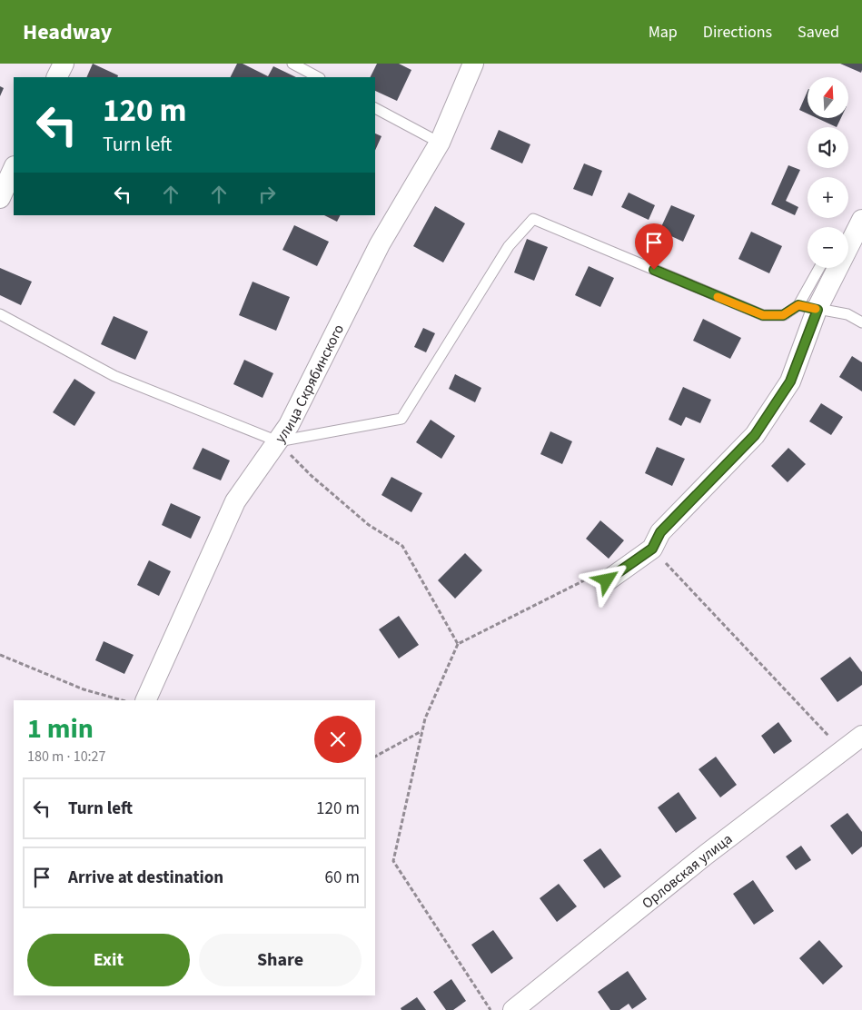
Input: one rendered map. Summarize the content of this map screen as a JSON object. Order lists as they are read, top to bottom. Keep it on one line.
{"streets":{"street":["улица Скрябинского","Орловская улица"]},"north":"top","page":{"header":"Headway","nav":["Map","Directions","Saved"],"map_buttons":["+","−"],"turn":["120 m","Turn left"],"heading":["1 min","180 m · 10:27"],"list":[{"name":"Turn left","value":"120 m"},{"name":"Arrive at destination","value":"60 m"}],"buttons":["Exit","Share"]}}
